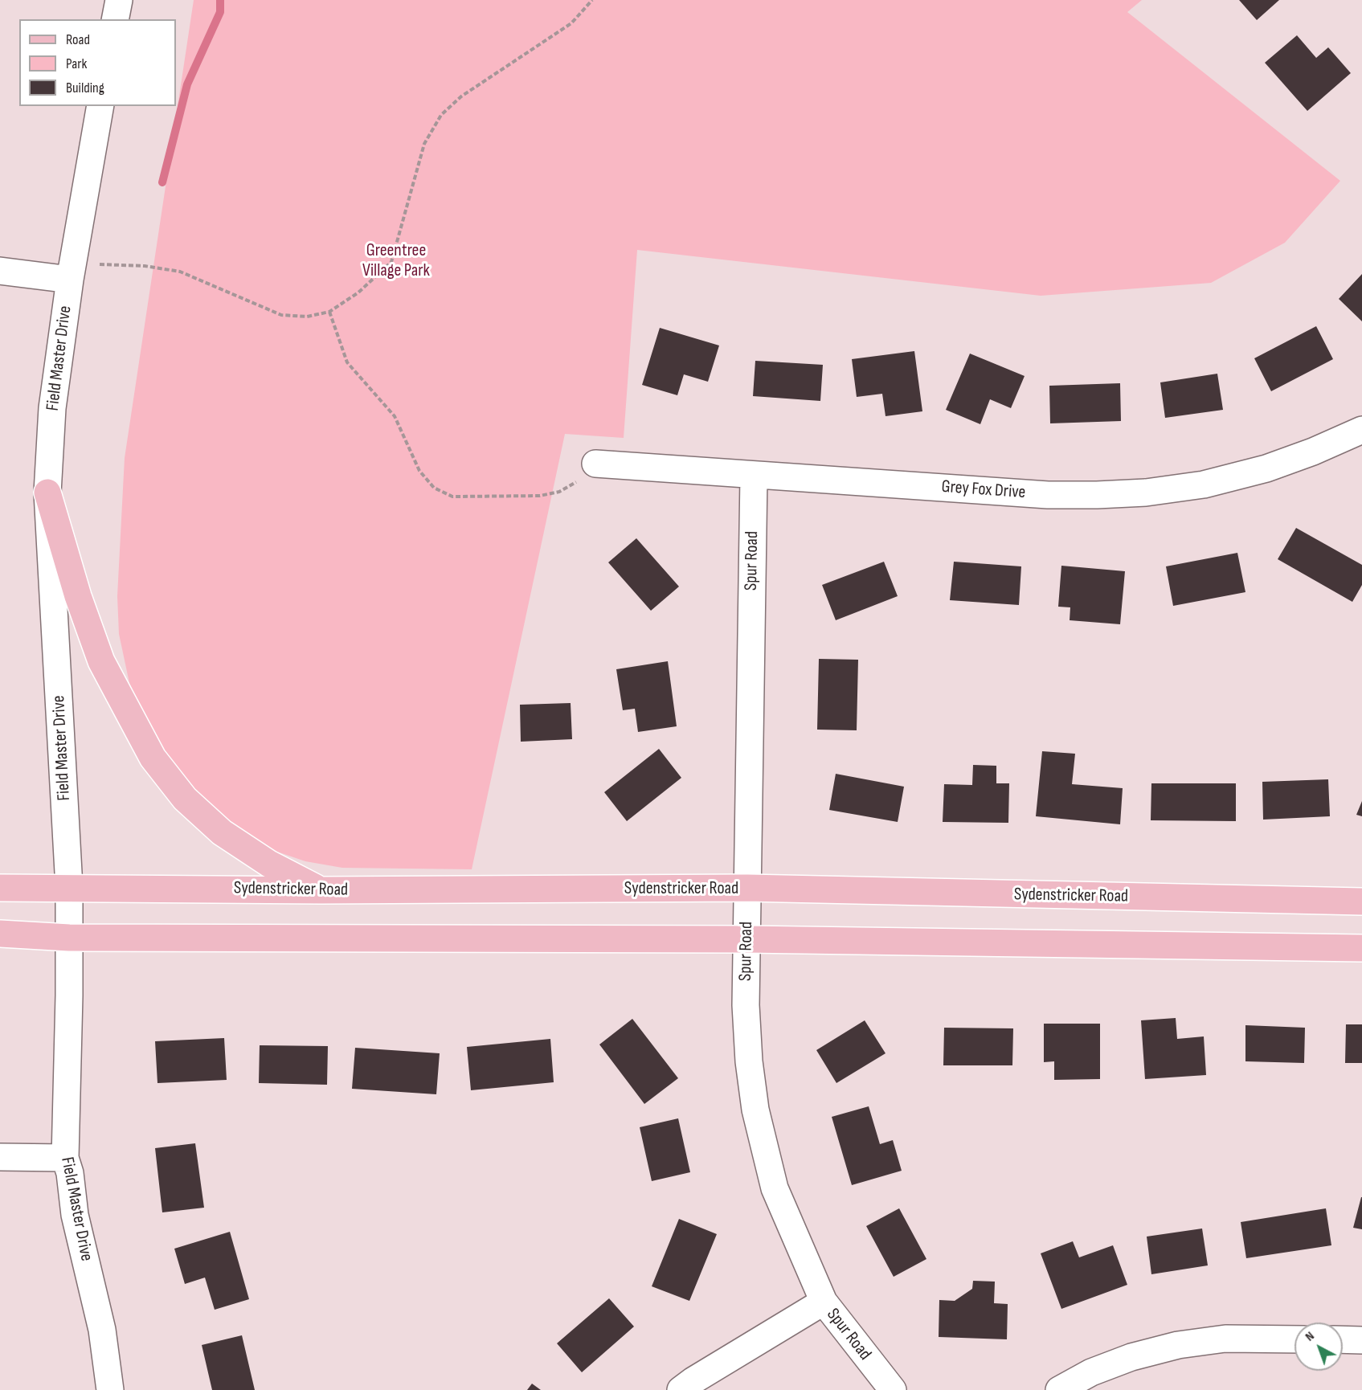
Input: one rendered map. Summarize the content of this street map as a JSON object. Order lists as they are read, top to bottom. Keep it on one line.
{"streets":{"main road":["Sydenstricker Road"],"street":["Field Master Drive","Grey Fox Drive","Spur Road"]},"crossings":[["Field Master Drive","Sydenstricker Road"],["Grey Fox Drive","Spur Road"],["Spur Road","Sydenstricker Road"]],"parks":["Greentree Village Park"],"legend":["Road","Park","Building"],"north":"top left"}
